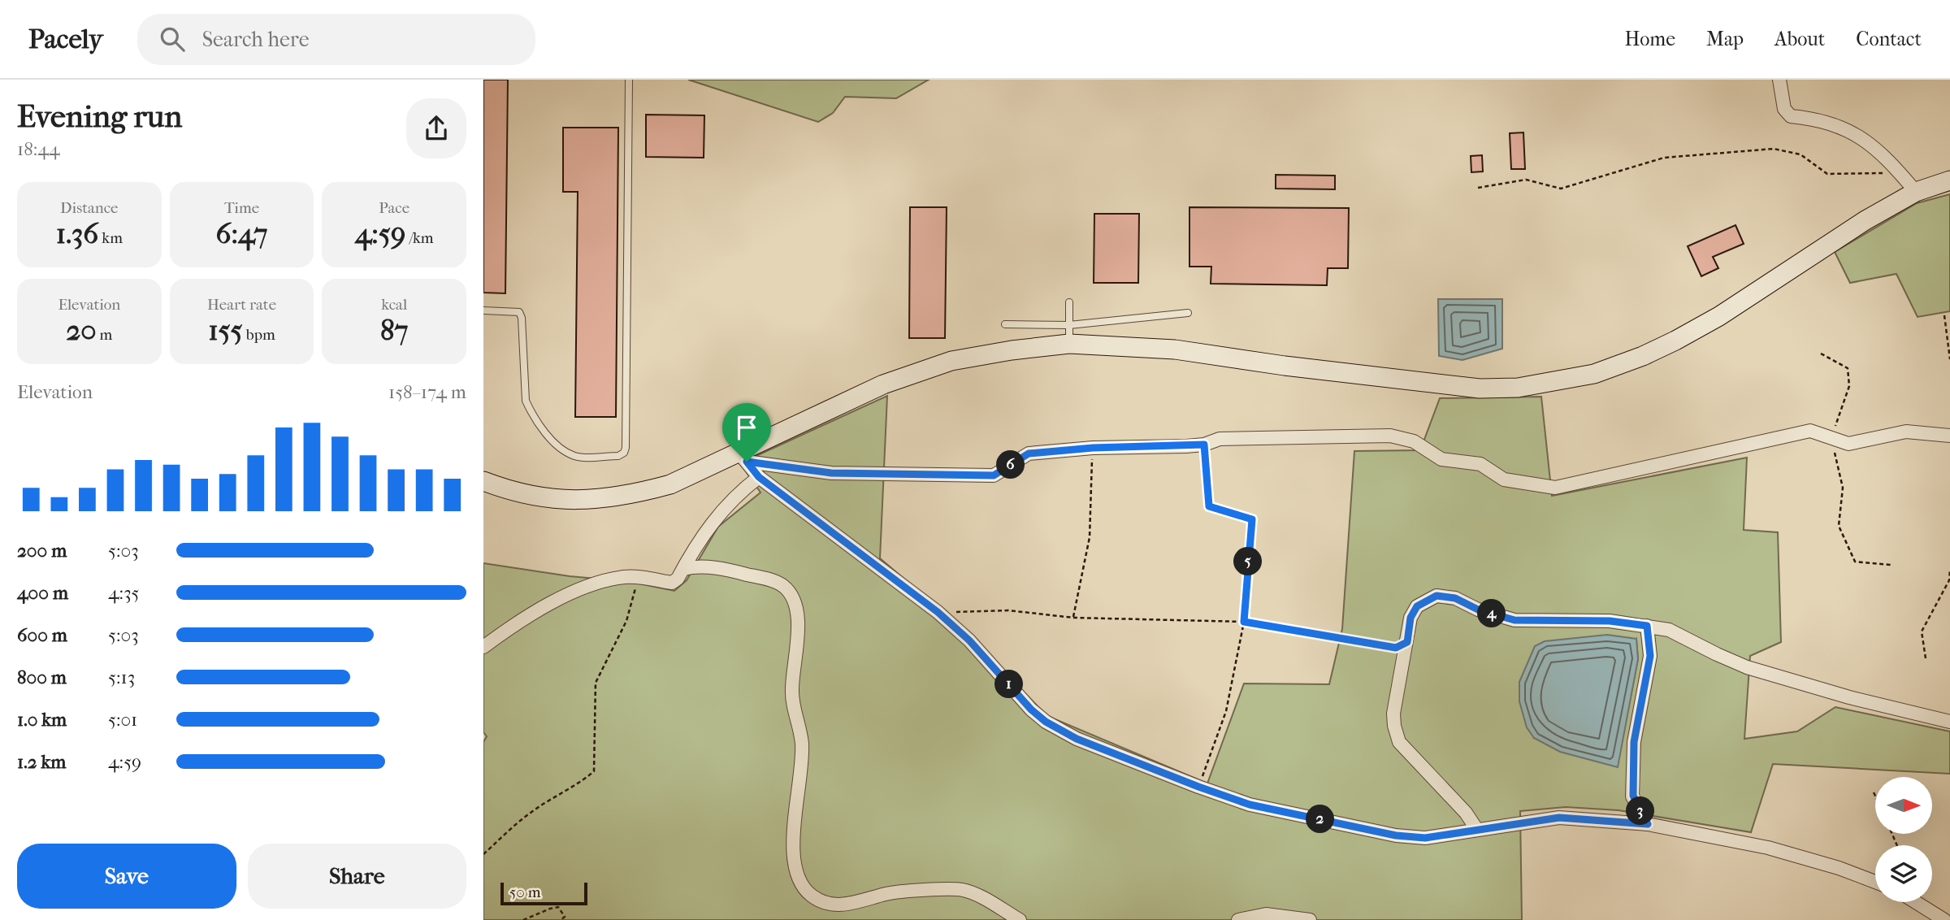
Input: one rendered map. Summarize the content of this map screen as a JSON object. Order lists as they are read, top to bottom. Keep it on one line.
{"scale_bar":"50 m","north":"right","page":{"header":"Pacely","search":"Search here","nav":["Home","Map","About","Contact"],"heading":["Evening run","18:44"],"stats":[["Distance","1.36 km"],["Time","6:47"],["Pace","4:59 /km"],["Elevation","20 m"],["Heart rate","155 bpm"],["kcal","87"]],"chart":["Elevation","158–174 m"],"pins":["6","5","4","1","3","2"],"list":[{"name":"200 m","note":"5:03"},{"name":"400 m","note":"4:35"},{"name":"600 m","note":"5:03"},{"name":"800 m","note":"5:13"},{"name":"1.0 km","note":"5:01"},{"name":"1.2 km","note":"4:59"}],"buttons":["Save","Share"],"scale":"50 m"}}
